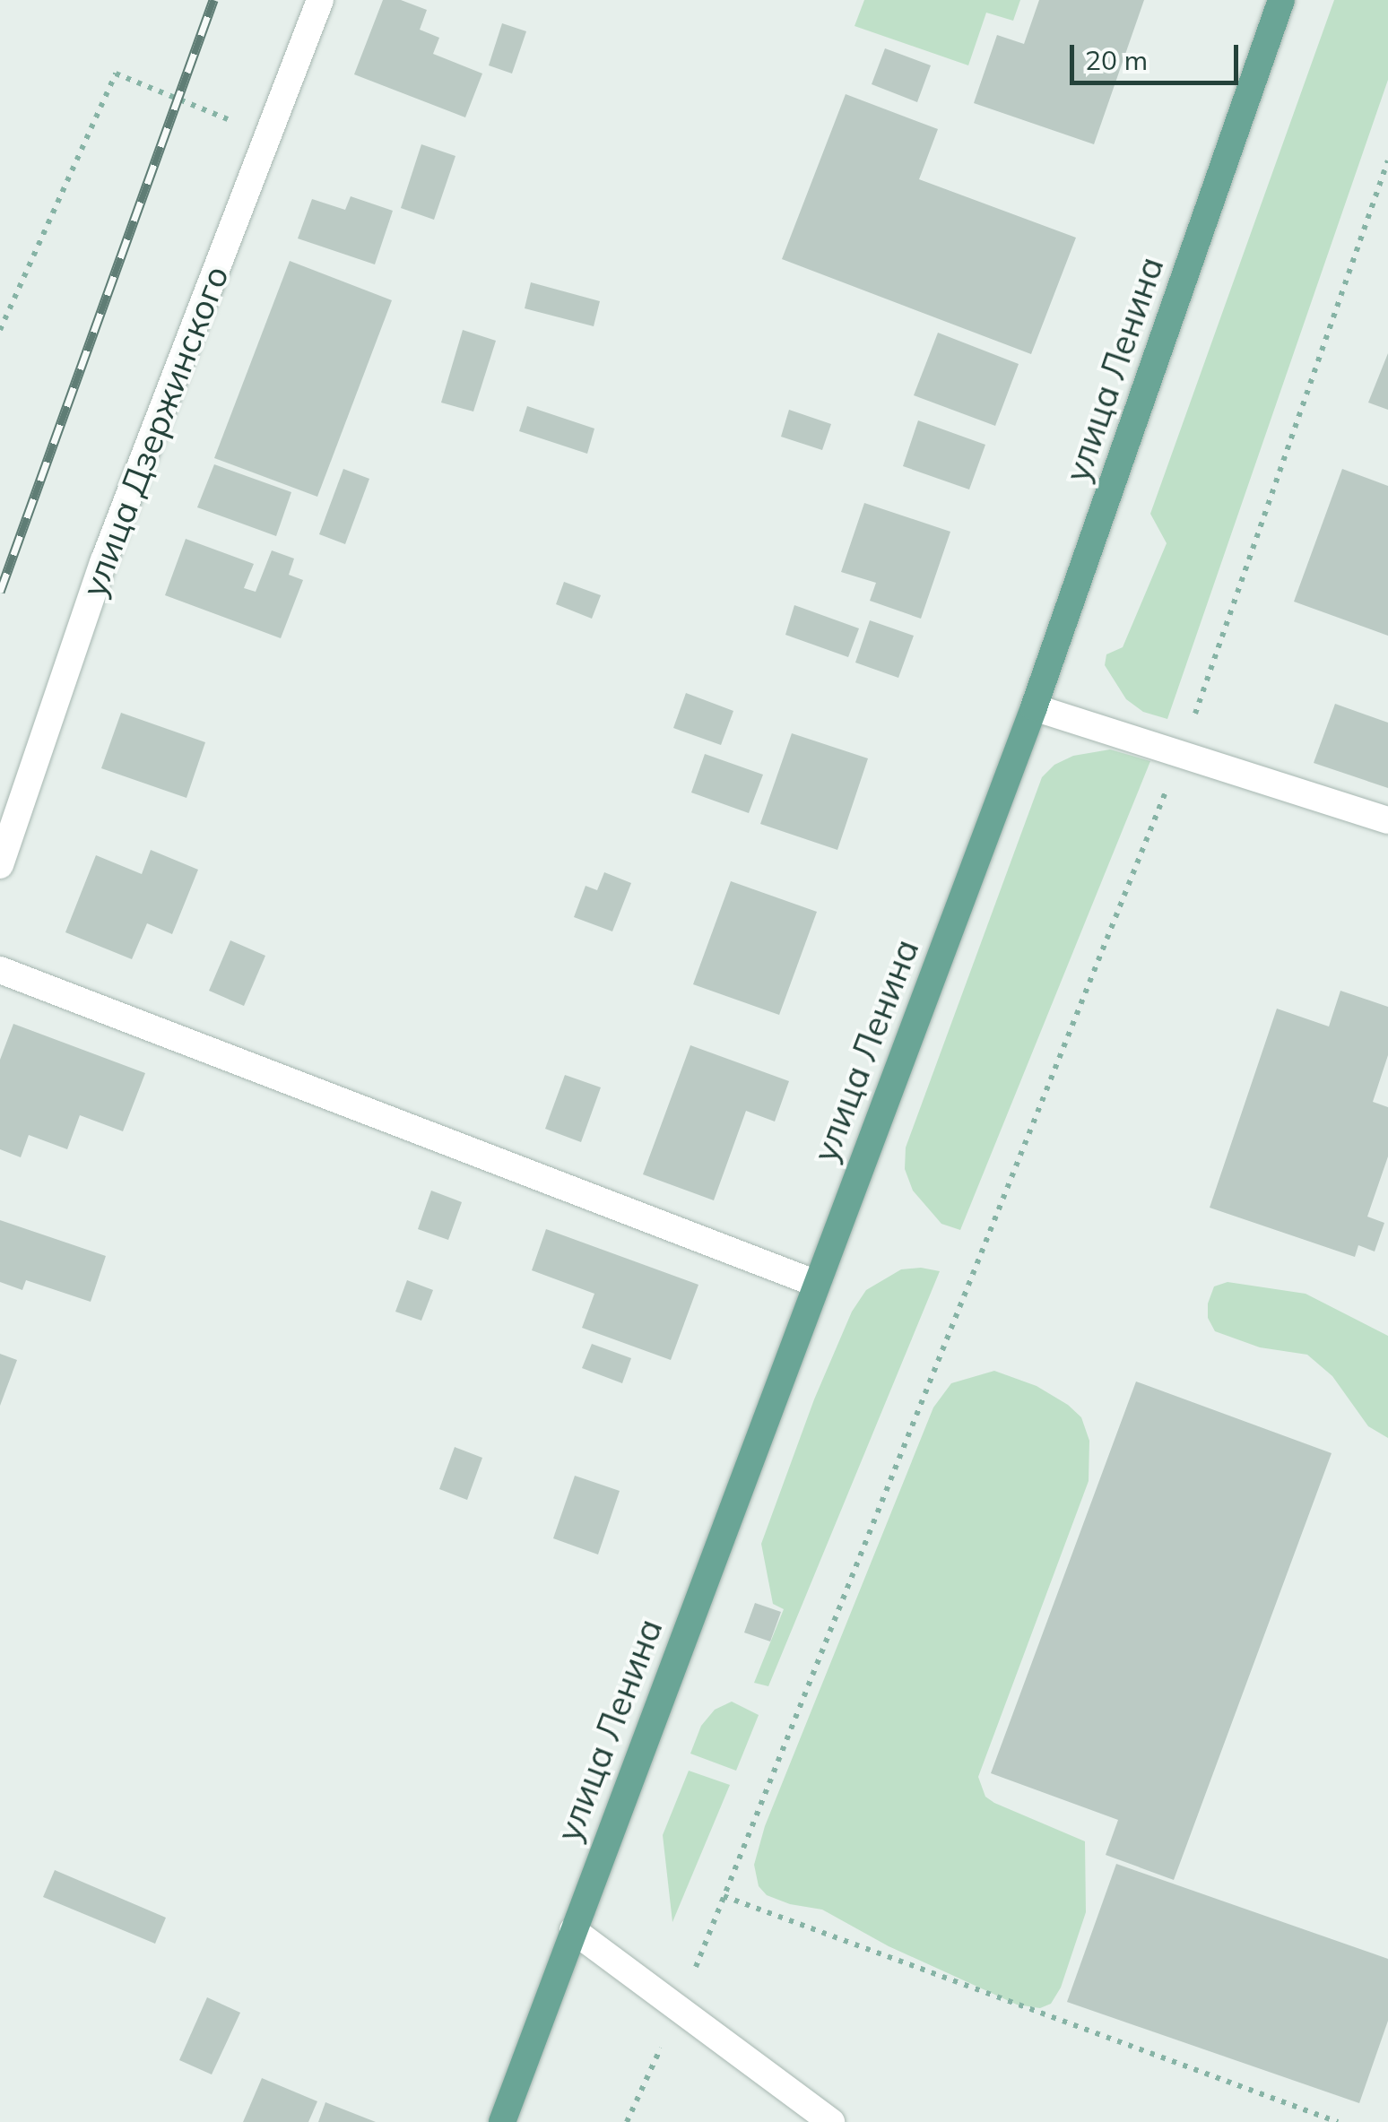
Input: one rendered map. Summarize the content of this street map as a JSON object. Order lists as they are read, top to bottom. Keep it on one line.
{"streets":{"main road":["улица Ленина"],"street":["улица Дзержинского"]},"scale_bar":"20 m"}
